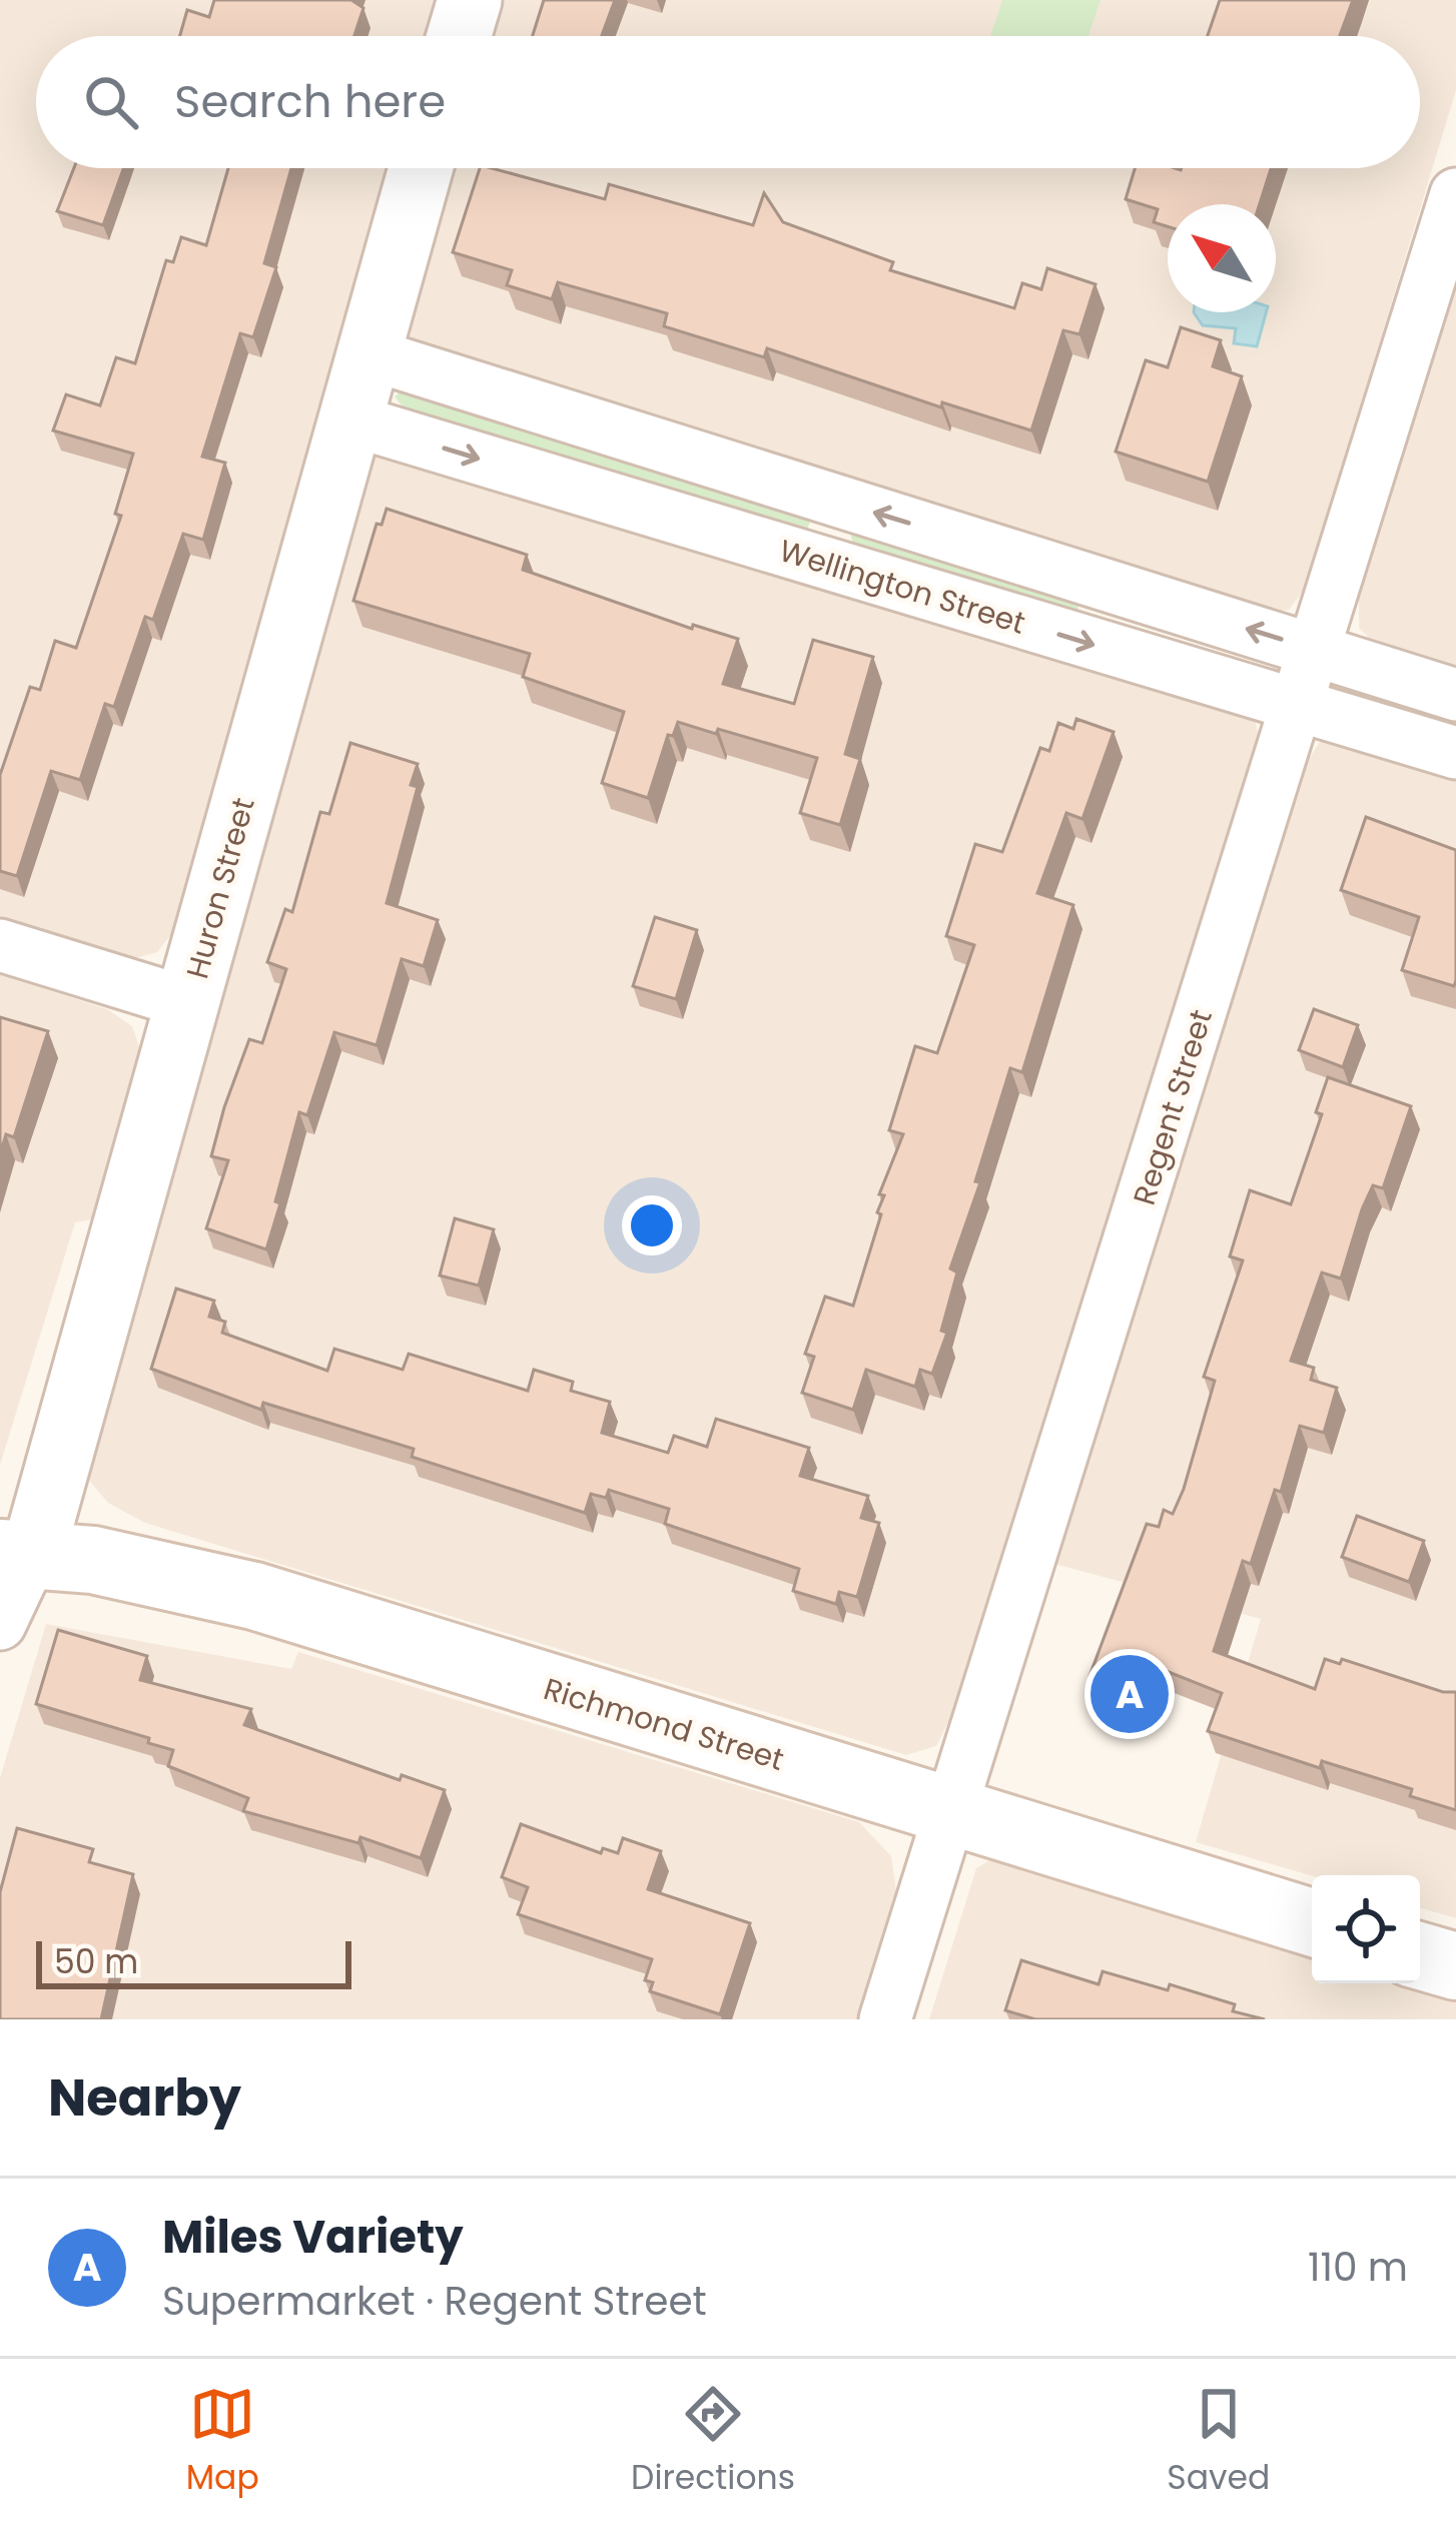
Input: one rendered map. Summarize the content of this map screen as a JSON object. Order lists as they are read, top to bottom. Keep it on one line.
{"streets":{"main road":["Richmond Street"],"street":["Wellington Street","Huron Street","Regent Street"]},"crossings":[["Wellington Street","Huron Street"],["Wellington Street","Regent Street"],["Huron Street","Richmond Street"],["Regent Street","Richmond Street"]],"scale_bar":"50 m","north":"top left","page":{"search":"Search here","pins":"A","scale":"50 m","heading":"Nearby","list":[{"mark":"A","name":"Miles Variety","note":"Supermarket · Regent Street","value":"110 m"}],"nav":["Map","Directions","Saved"]}}
